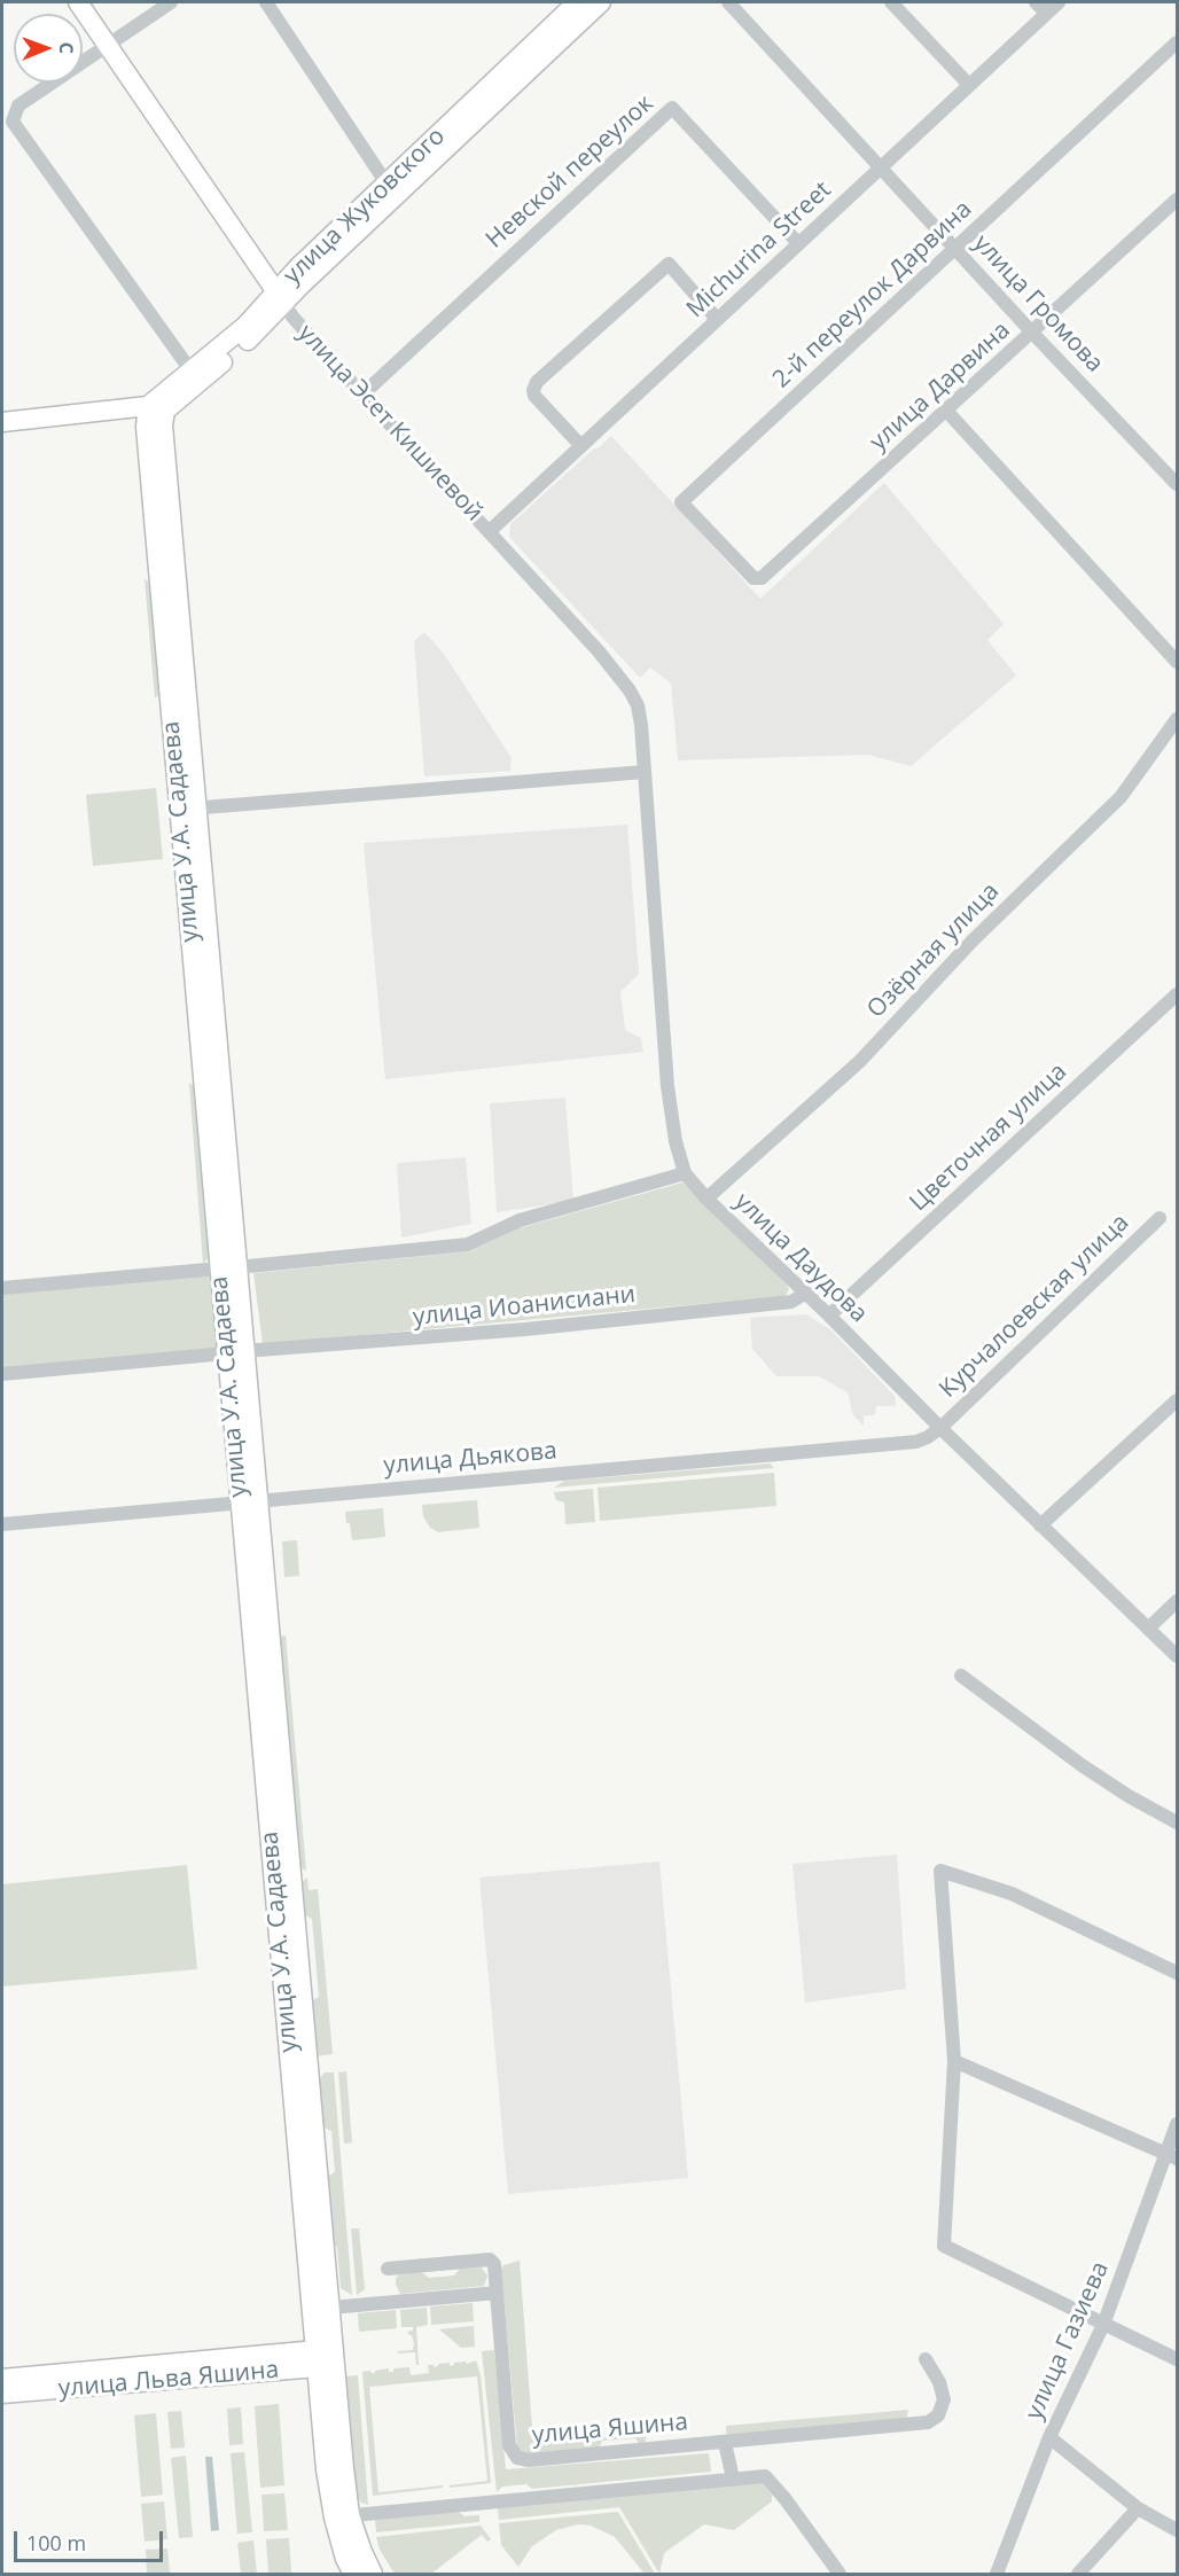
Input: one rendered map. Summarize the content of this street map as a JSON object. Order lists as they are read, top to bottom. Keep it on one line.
{"streets":{"main road":["улица Жуковского","улица Эсет Кишиевой","улица У.А. Садаева","улица Льва Яшина"],"street":["Невской переулок","Michurina Street","2-й переулок Дарвина","улица Громова","улица Дарвина","Озёрная улица","Цветочная улица","улица Даудова","улица Иоанисиани","Курчалоевская улица","улица Дьякова","улица Газиева","улица Яшина"]},"crossings":[["Невской переулок","Michurina Street"],["Невской переулок","улица Эсет Кишиевой"],["улица Жуковского","улица Эсет Кишиевой"],["улица Жуковского","улица У.А. Садаева"],["Michurina Street","улица Громова"],["Michurina Street","улица Эсет Кишиевой"],["2-й переулок Дарвина","улица Громова"],["2-й переулок Дарвина","улица Дарвина"],["улица Громова","улица Дарвина"],["улица Эсет Кишиевой","улица Даудова"],["улица У.А. Садаева","улица Иоанисиани"],["улица У.А. Садаева","улица Дьякова"],["улица У.А. Садаева","улица Льва Яшина"],["Озёрная улица","улица Даудова"],["Цветочная улица","улица Даудова"],["улица Даудова","улица Иоанисиани"],["улица Даудова","Курчалоевская улица"],["улица Даудова","улица Дьякова"],["Курчалоевская улица","улица Дьякова"]],"scale_bar":"100 m","north":"right"}
